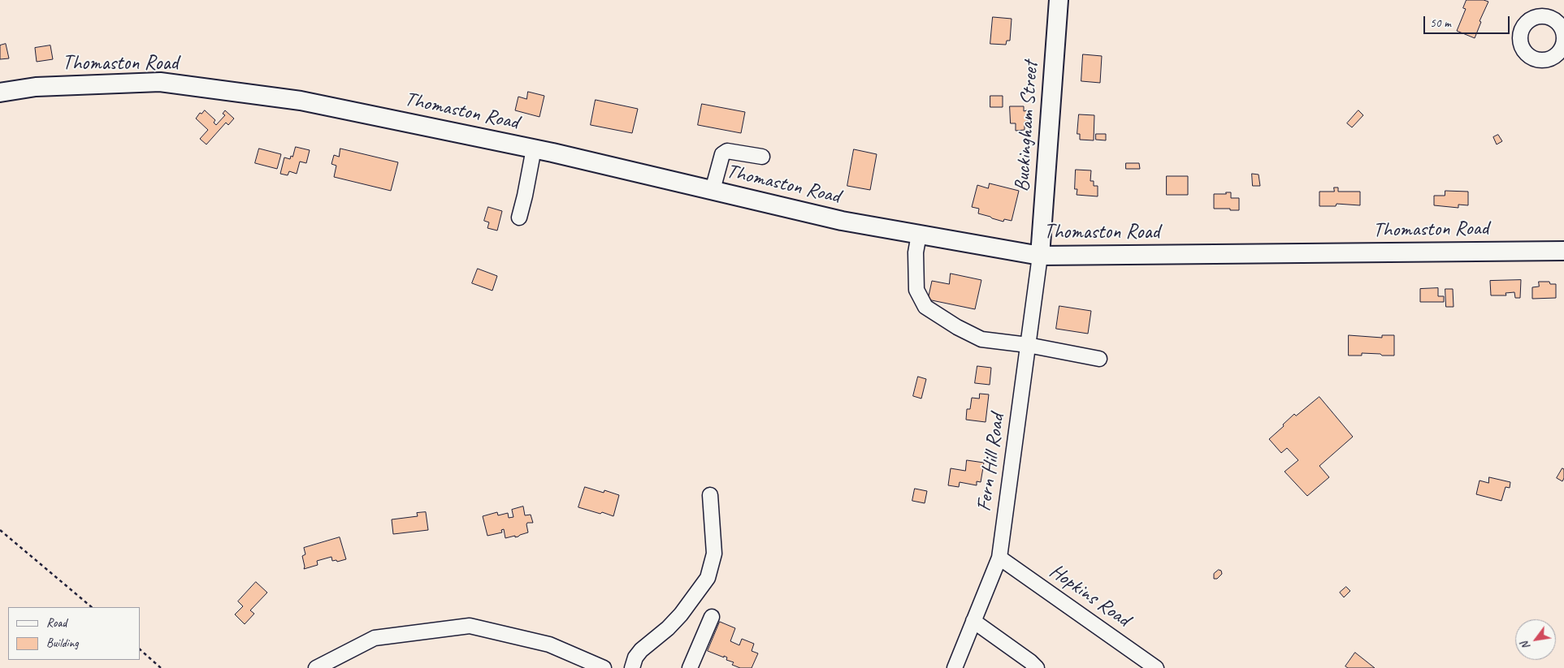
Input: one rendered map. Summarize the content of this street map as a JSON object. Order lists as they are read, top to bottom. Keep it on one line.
{"streets":{"main road":["Thomaston Road","Buckingham Street"],"street":["Fern Hill Road","Hopkins Road"]},"crossings":[["Thomaston Road","Buckingham Street"],["Thomaston Road","Fern Hill Road"],["Buckingham Street","Fern Hill Road"],["Fern Hill Road","Hopkins Road"]],"legend":["Road","Building"],"scale_bar":"50 m","north":"bottom left"}
